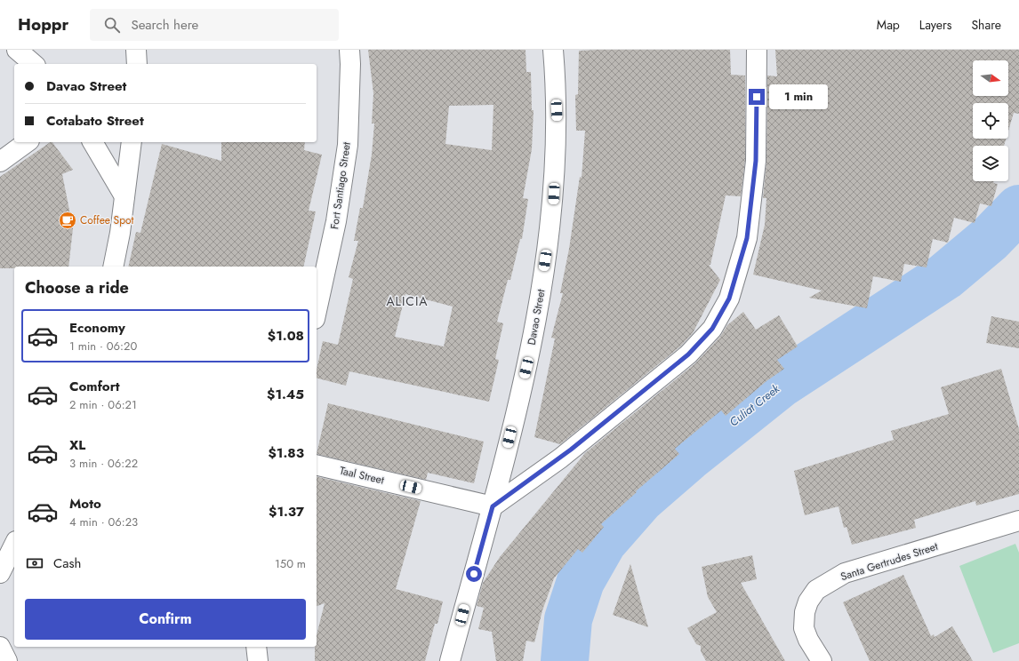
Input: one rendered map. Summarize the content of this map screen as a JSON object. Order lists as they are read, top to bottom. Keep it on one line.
{"streets":{"street":["Fort Santiago Street","Davao Street","Taal Street","Santa Gertrudes Street"]},"crossings":[["Davao Street","Taal Street"]],"districts":["ALICIA"],"water":["Culiat Creek"],"places":{"cafe":["Coffee Spot"]},"north":"right","page":{"header":"Hoppr","search":"Search here","nav":["Map","Layers","Share"],"banner":["Davao Street","Cotabato Street"],"bubble":"1 min","heading":"Choose a ride","list":[{"name":"Economy","note":"1 min · 06:20","value":"$1.08"},{"name":"Comfort","note":"2 min · 06:21","value":"$1.45"},{"name":"XL","note":"3 min · 06:22","value":"$1.83"},{"name":"Moto","note":"4 min · 06:23","value":"$1.37"}],"pay":["Cash","150 m"],"buttons":"Confirm"}}
